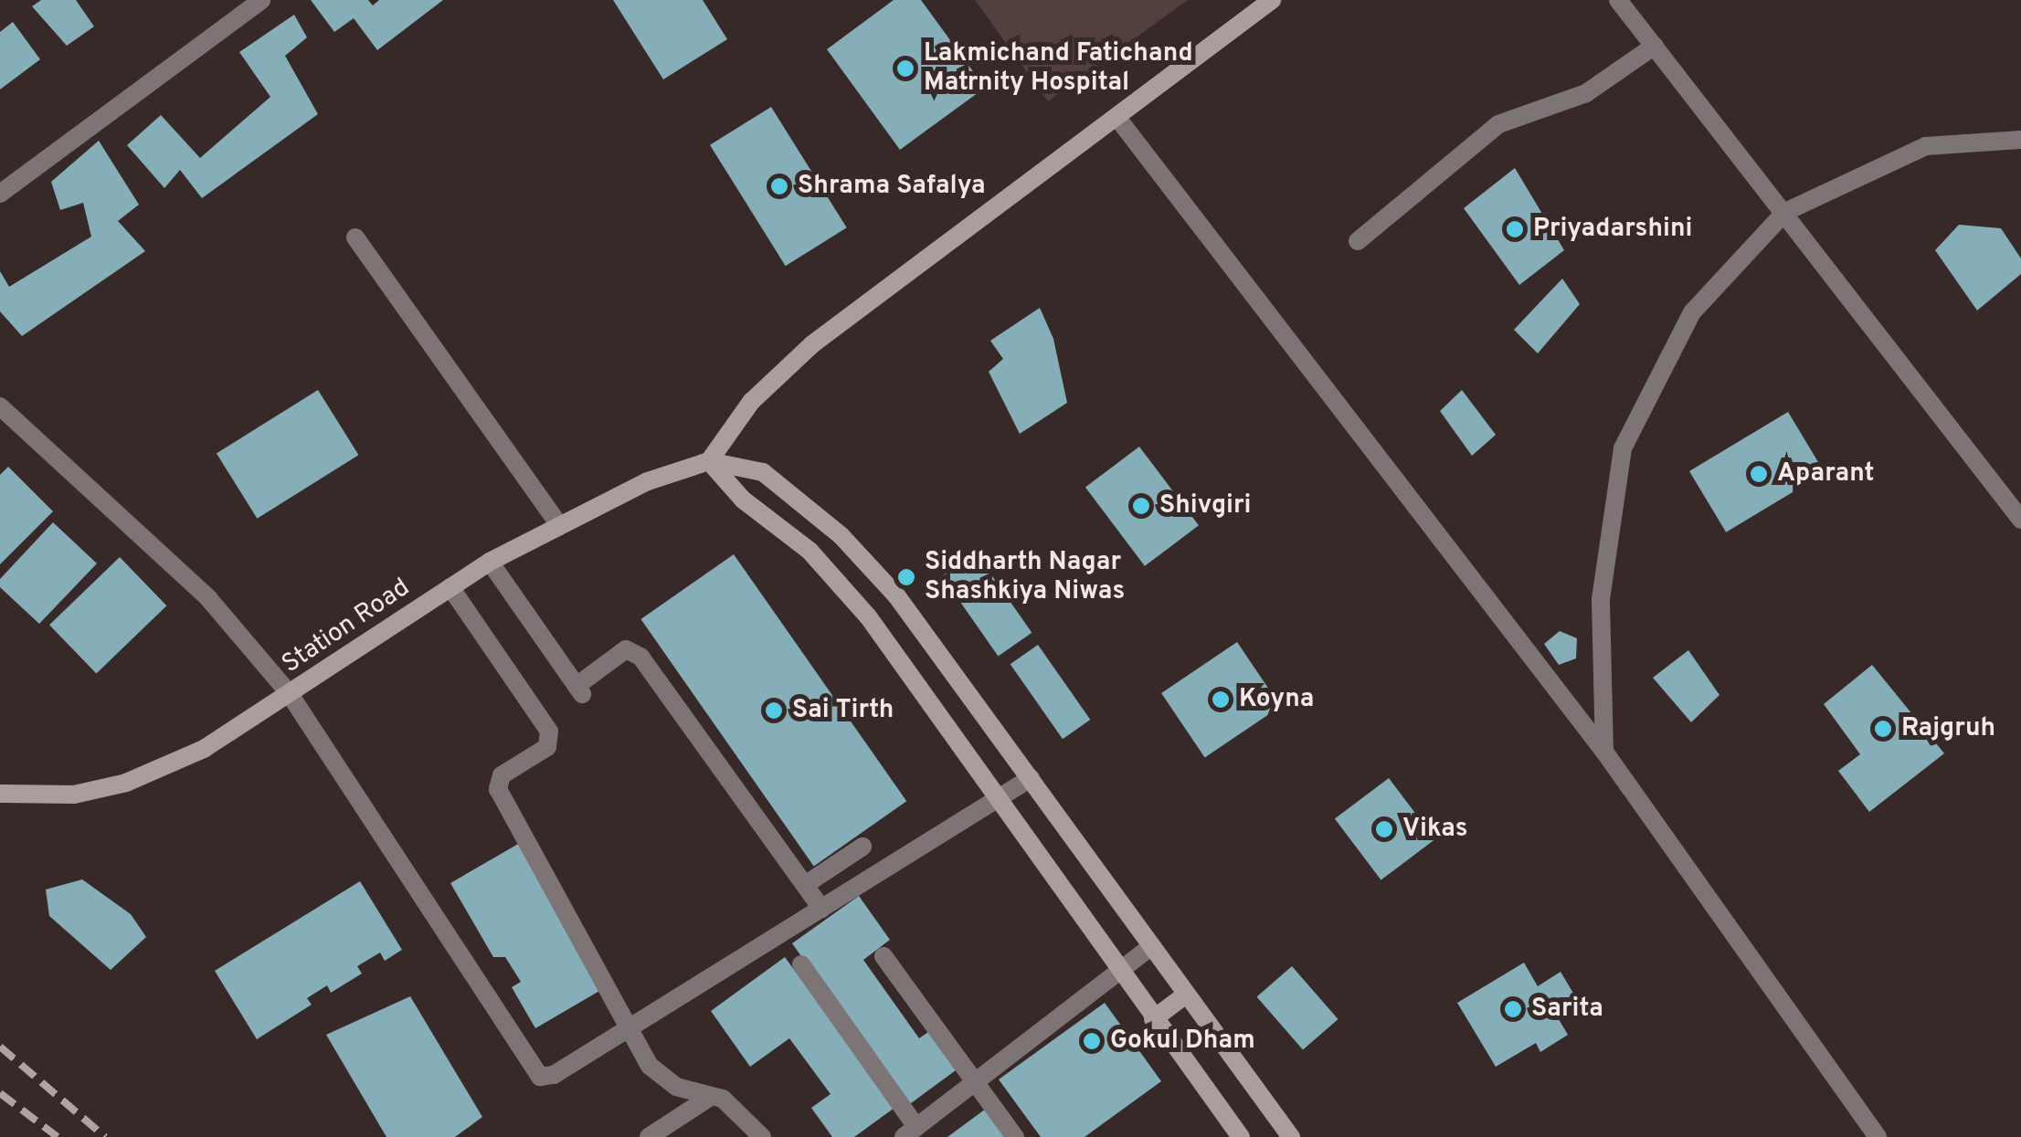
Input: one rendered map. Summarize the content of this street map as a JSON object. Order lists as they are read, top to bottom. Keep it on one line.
{"streets":{"main road":["Station Road"]},"places":["Lakmichand Fatichand Matrnity Hospital","Shrama Safalya","Priyadarshini","Aparant","Shivgiri","Siddharth Nagar Shashkiya Niwas","Koyna","Sai Tirth","Rajgruh","Vikas","Sarita","Gokul Dham"]}
